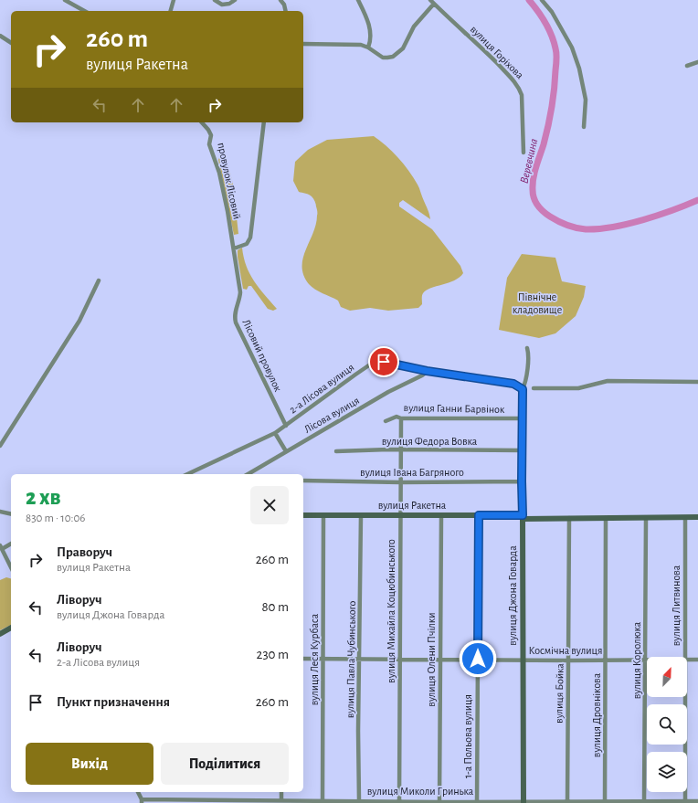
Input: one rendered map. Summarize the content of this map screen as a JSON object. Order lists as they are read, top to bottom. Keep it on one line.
{"streets":{"street":["вулиця Горіхова","провулок Лісовий","Лісовий провулок","2-а Лісова вулиця","вулиця Ганни Барвінок","Лісова вулиця","вулиця Федора Вовка","вулиця Івана Багряного","вулиця Ракетна","вулиця Джона Говарда","вулиця Литвинова","вулиця Михайла Коцюбинського","Космічна вулиця","вулиця Леся Курбаса","вулиця Павла Чубинського","вулиця Олени Пчілки","вулиця Королюка","вулиця Бойка","вулиця Дровнікова","1-а Польова вулиця","вулиця Миколи Гринька"]},"crossings":[["провулок Лісовий","Лісовий провулок"],["Лісовий провулок","2-а Лісова вулиця"],["2-а Лісова вулиця","Лісова вулиця"],["2-а Лісова вулиця","вулиця Джона Говарда"],["вулиця Ганни Барвінок","вулиця Джона Говарда"],["вулиця Ганни Барвінок","вулиця Михайла Коцюбинського"],["вулиця Федора Вовка","вулиця Джона Говарда"],["вулиця Федора Вовка","вулиця Михайла Коцюбинського"],["вулиця Івана Багряного","вулиця Джона Говарда"],["вулиця Івана Багряного","вулиця Михайла Коцюбинського"],["вулиця Ракетна","вулиця Джона Говарда"],["вулиця Ракетна","вулиця Литвинова"],["вулиця Ракетна","вулиця Михайла Коцюбинського"],["вулиця Ракетна","вулиця Леся Курбаса"],["вулиця Ракетна","вулиця Павла Чубинського"],["вулиця Ракетна","вулиця Олени Пчілки"],["вулиця Ракетна","вулиця Королюка"],["вулиця Ракетна","вулиця Бойка"],["вулиця Ракетна","вулиця Дровнікова"],["вулиця Ракетна","1-а Польова вулиця"],["вулиця Джона Говарда","Космічна вулиця"],["вулиця Джона Говарда","вулиця Миколи Гринька"],["вулиця Литвинова","вулиця Миколи Гринька"],["вулиця Михайла Коцюбинського","Космічна вулиця"],["вулиця Михайла Коцюбинського","вулиця Миколи Гринька"],["Космічна вулиця","вулиця Леся Курбаса"],["Космічна вулиця","вулиця Павла Чубинського"],["Космічна вулиця","вулиця Олени Пчілки"],["Космічна вулиця","вулиця Королюка"],["Космічна вулиця","вулиця Бойка"],["Космічна вулиця","вулиця Дровнікова"],["Космічна вулиця","1-а Польова вулиця"],["вулиця Леся Курбаса","вулиця Миколи Гринька"],["вулиця Павла Чубинського","вулиця Миколи Гринька"],["вулиця Олени Пчілки","вулиця Миколи Гринька"],["вулиця Королюка","вулиця Миколи Гринька"],["вулиця Бойка","вулиця Миколи Гринька"],["вулиця Дровнікова","вулиця Миколи Гринька"],["1-а Польова вулиця","вулиця Миколи Гринька"]],"water":["Веревчина"],"parks":["Північне кладовище"],"north":"top right","page":{"turn":["260 m","вулиця Ракетна"],"heading":["2 хв","830 m · 10:06"],"list":[{"name":"Праворуч","note":"вулиця Ракетна","value":"260 m"},{"name":"Ліворуч","note":"вулиця Джона Говарда","value":"80 m"},{"name":"Ліворуч","note":"2-а Лісова вулиця","value":"230 m"},{"name":"Пункт призначення","value":"260 m"}],"buttons":["Вихід","Поділитися"]}}
